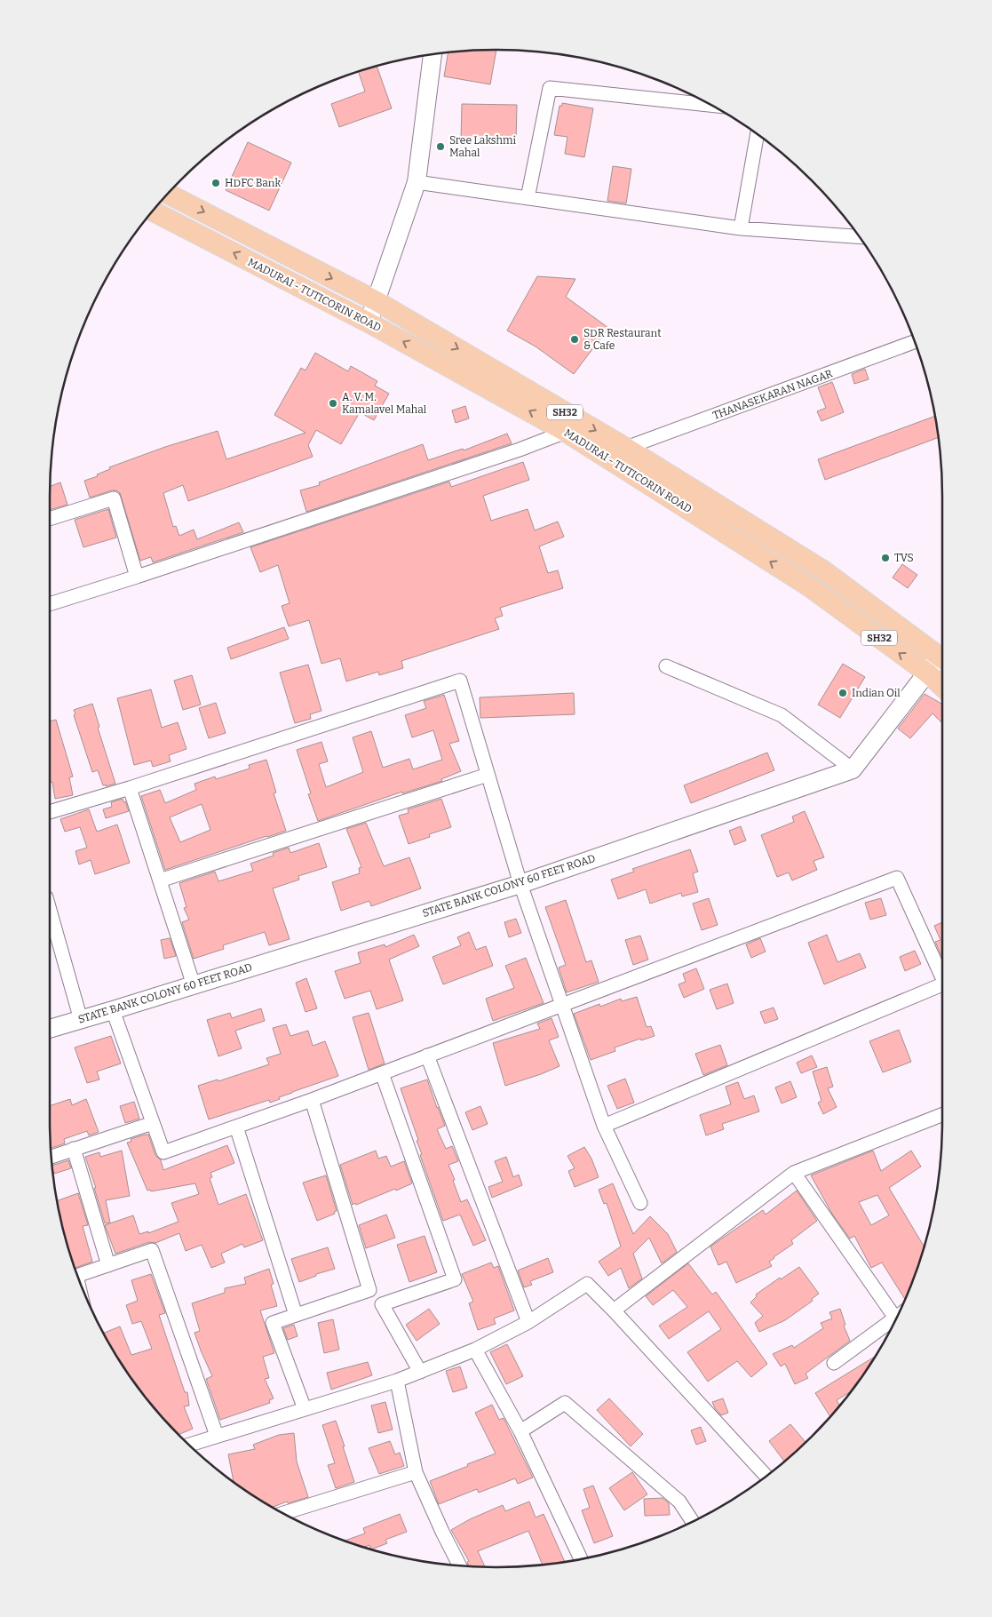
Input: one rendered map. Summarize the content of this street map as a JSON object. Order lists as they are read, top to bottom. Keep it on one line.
{"streets":{"main road":["MADURAI - TUTICORIN ROAD","SH32"],"street":["THANASEKARAN NAGAR","STATE BANK COLONY 60 FEET ROAD"]},"crossings":[["MADURAI - TUTICORIN ROAD","THANASEKARAN NAGAR"]],"places":["Sree Lakshmi Mahal","HDFC Bank","SDR Restaurant & Cafe","A. V. M. Kamalavel Mahal","TVS","Indian Oil"]}
